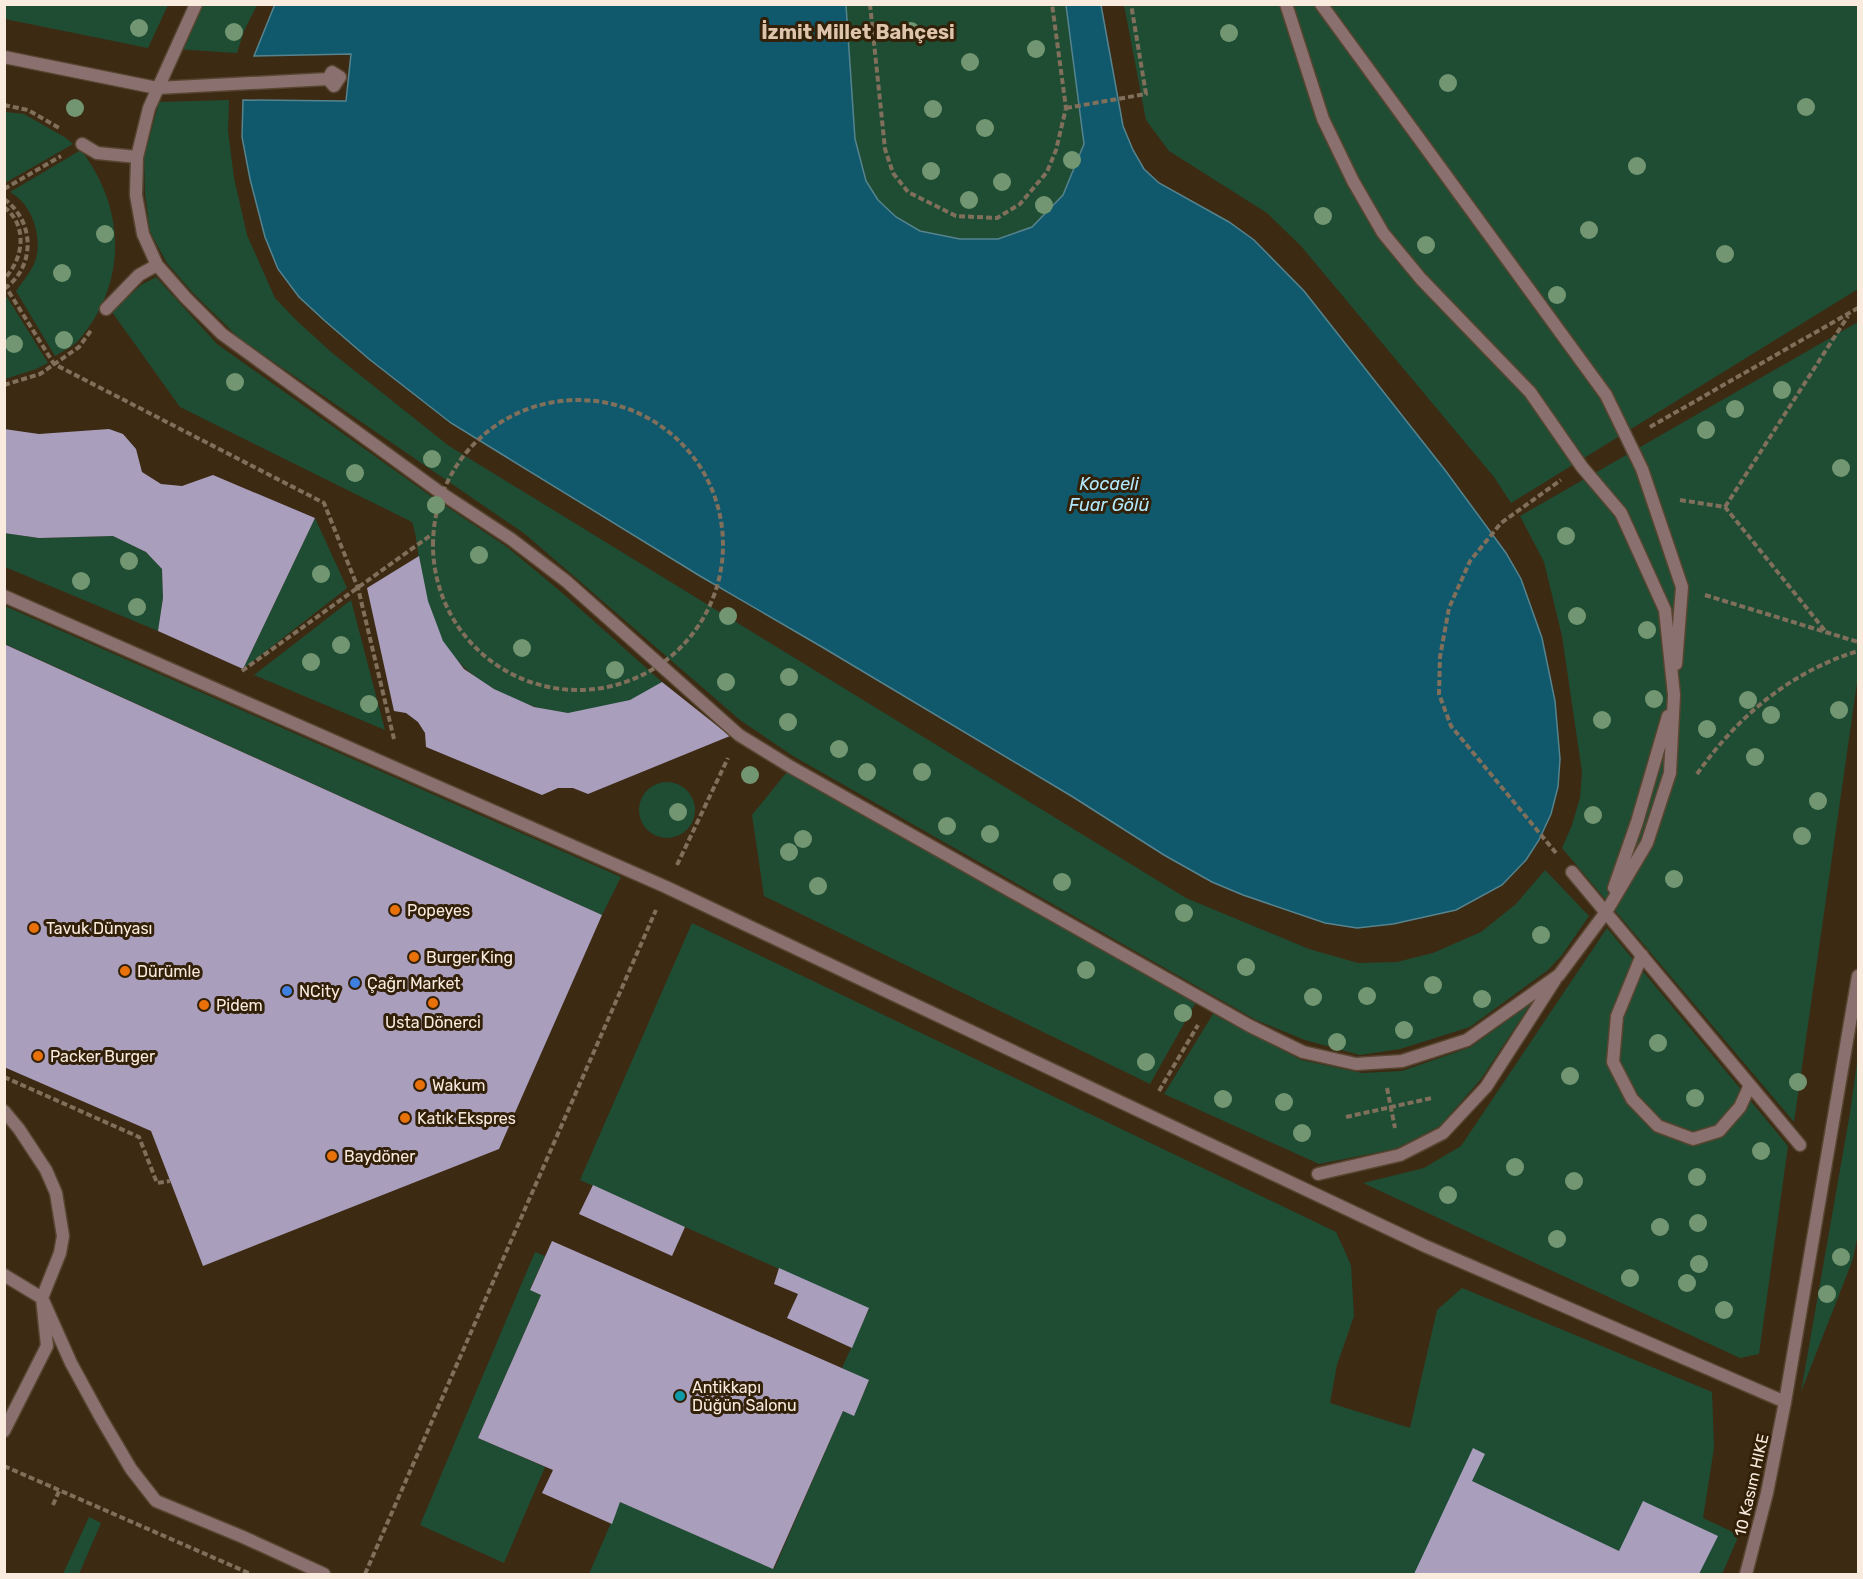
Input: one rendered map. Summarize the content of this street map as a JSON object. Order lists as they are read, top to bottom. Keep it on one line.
{"streets":{"street":["10 Kasım HIKE"]},"districts":["İzmit Millet Bahçesi"],"water":["Kocaeli Fuar Gölü"],"places":["Popeyes","Tavuk Dünyası","Burger King","Dürümle","Çağrı Market","NCity","Usta Dönerci","Pidem","Packer Burger","Wakum","Katık Ekspres","Baydöner","Antikkapı Düğün Salonu"]}
